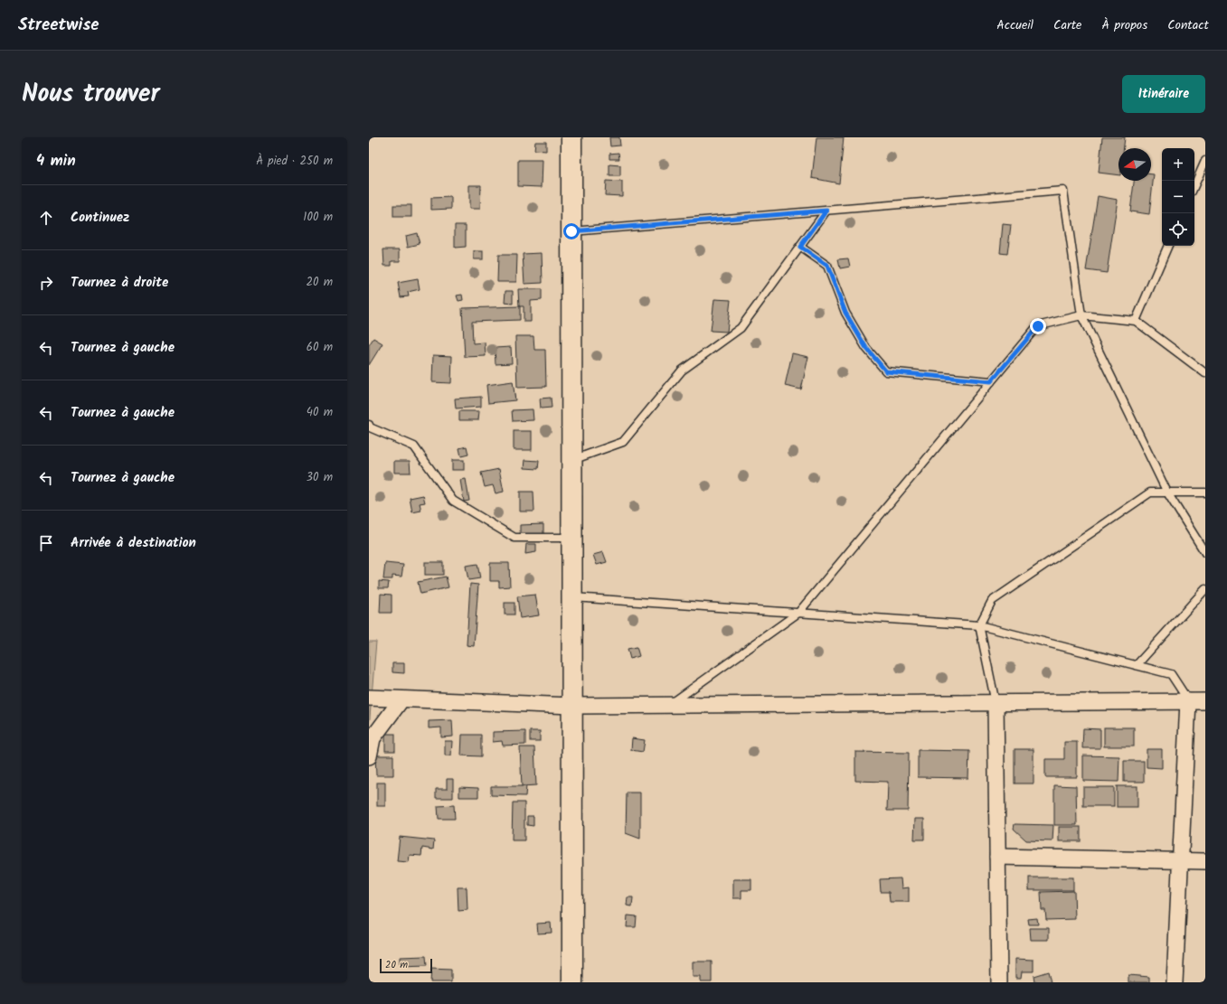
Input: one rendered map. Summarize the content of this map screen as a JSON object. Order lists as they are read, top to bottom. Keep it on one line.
{"scale_bar":"20 m","north":"left","page":{"header":"Streetwise","nav":["Accueil","Carte","À propos","Contact"],"title":"Nous trouver","buttons":"Itinéraire","heading":["4 min","À pied · 250 m"],"map_buttons":["+","−"],"list":[["Continuez","100 m"],["Tournez à droite","20 m"],["Tournez à gauche","60 m"],["Tournez à gauche","40 m"],["Tournez à gauche","30 m"],"Arrivée à destination"],"scale":"20 m"}}
